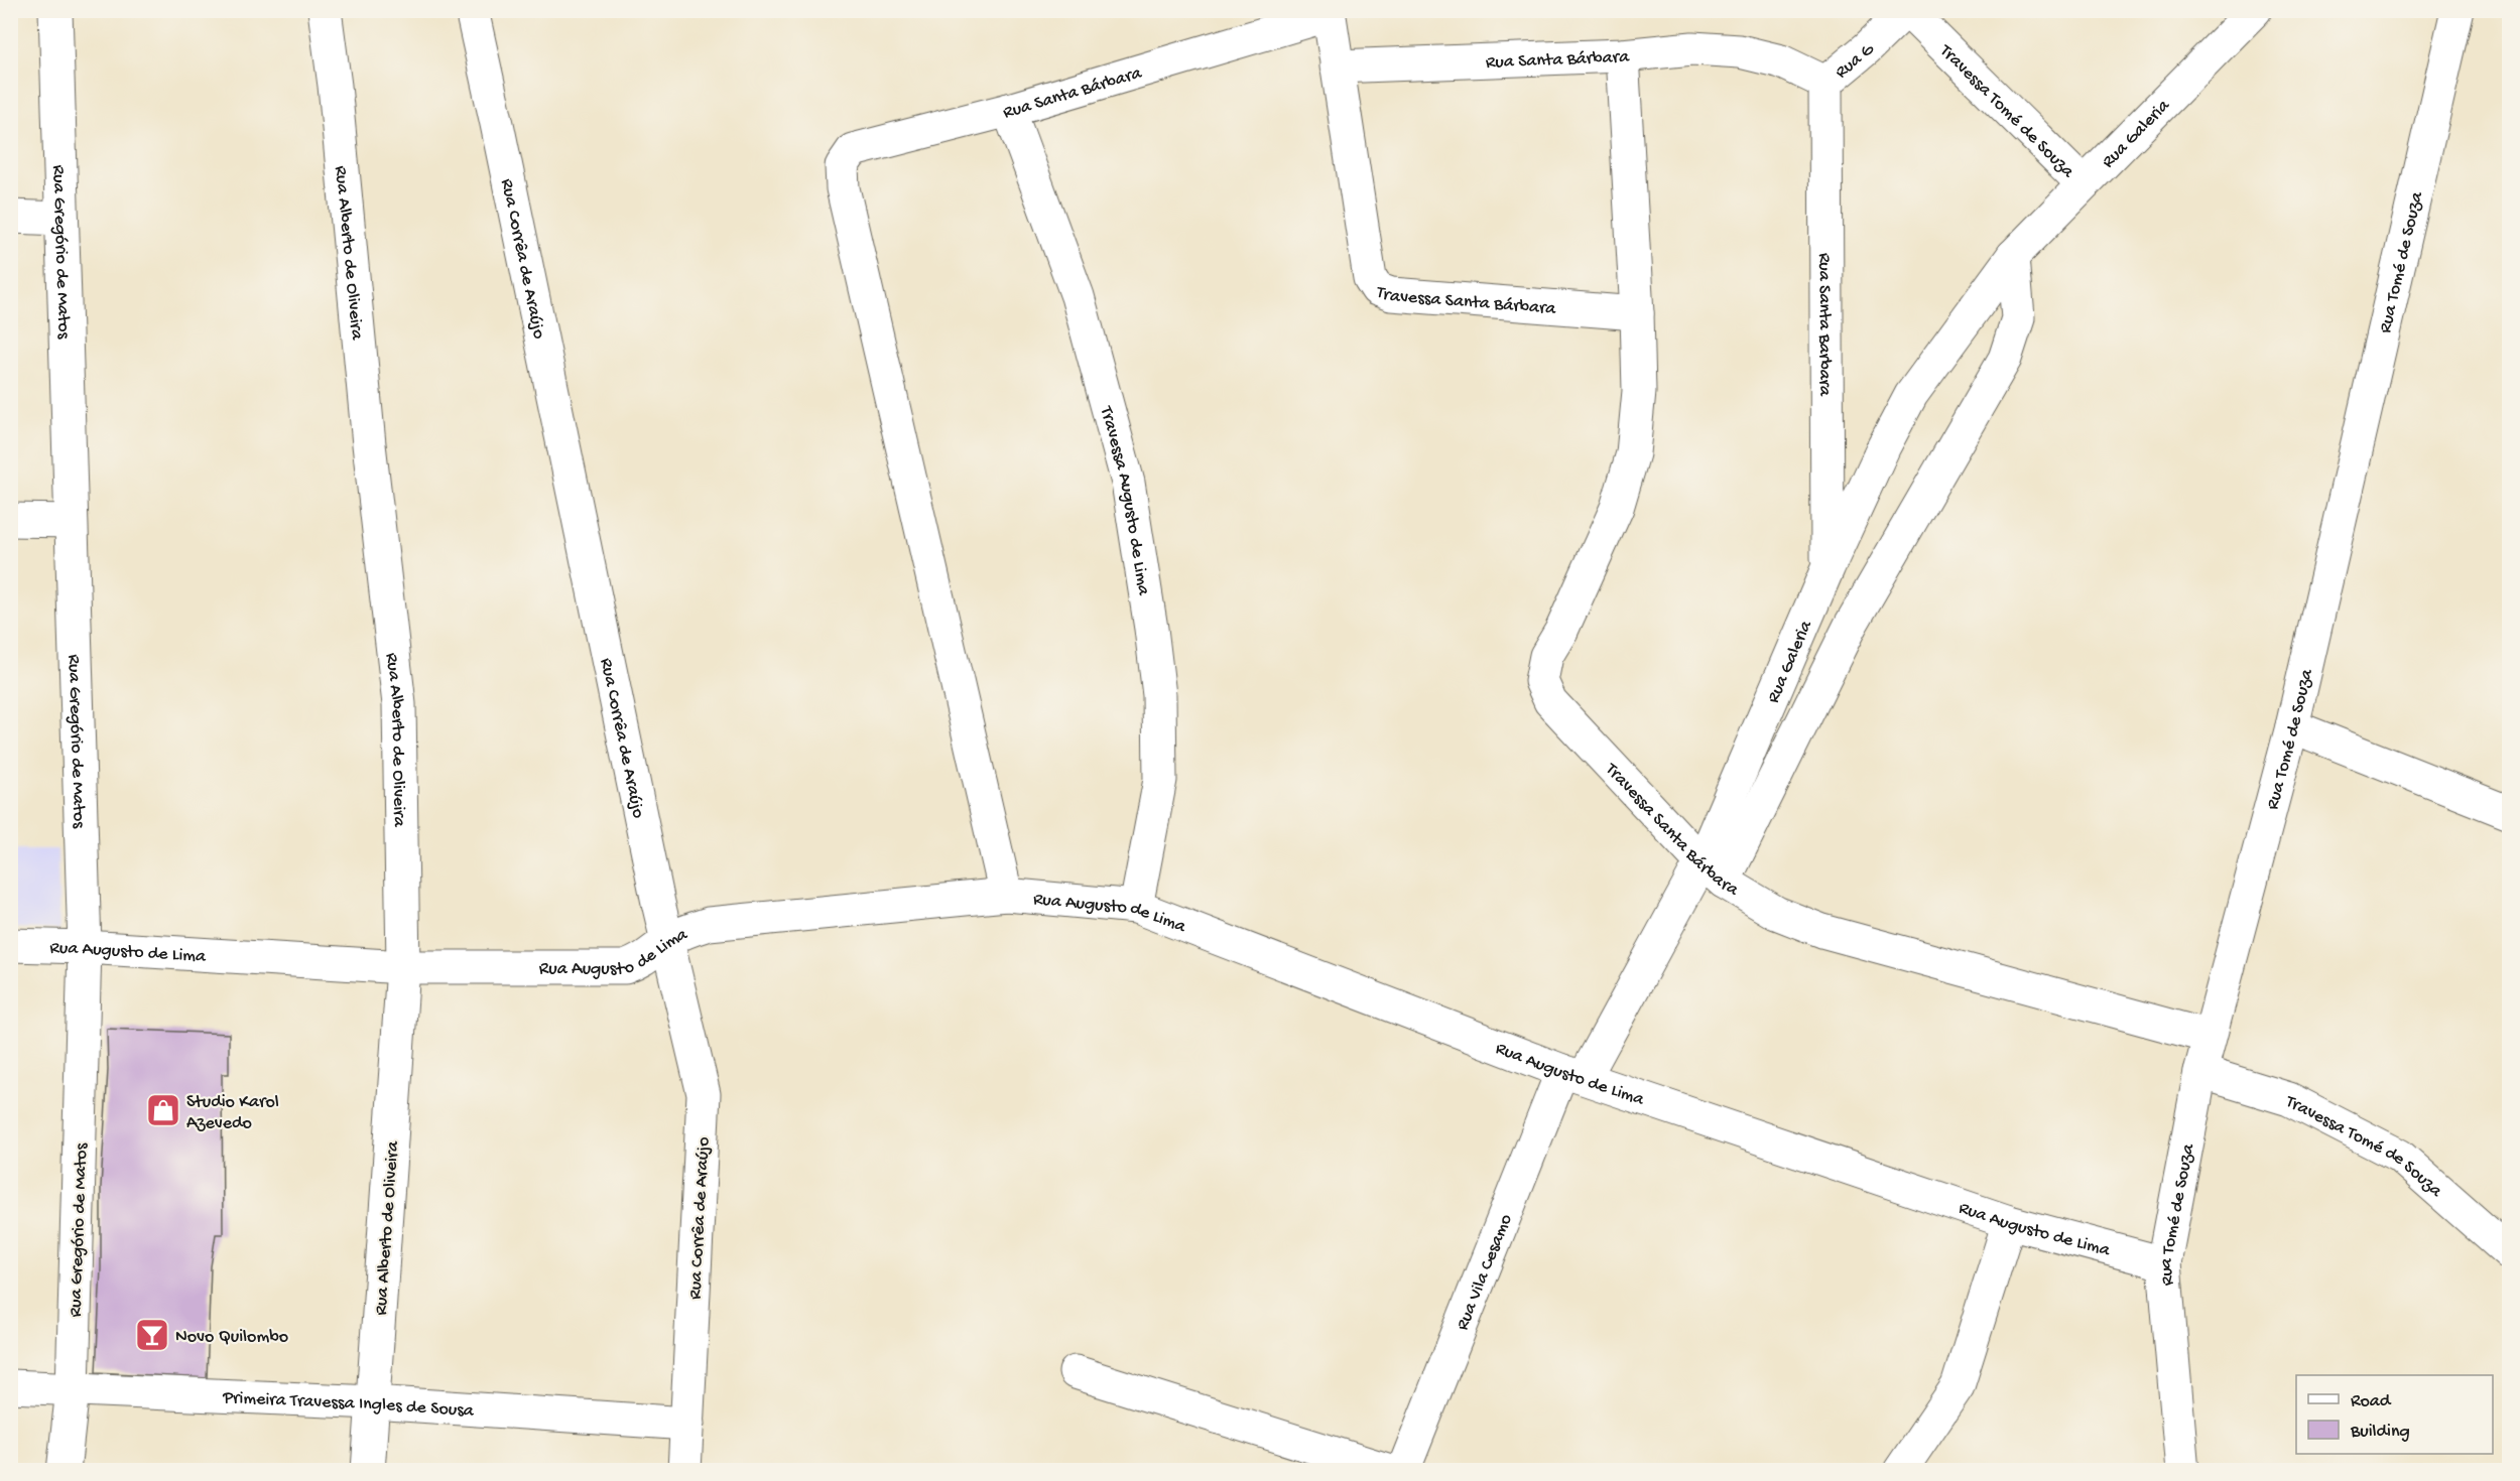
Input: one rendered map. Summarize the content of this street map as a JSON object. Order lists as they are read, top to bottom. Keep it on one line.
{"streets":{"street":["Rua Santa Bárbara","Rua G","Travessa Tomé de Souza","Rua Galeria","Rua Gregório de Matos","Rua Alberto de Oliveira","Rua Corrêa de Araújo","Rua Tomé de Souza","Travessa Santa Bárbara","Rua Santa Barbara","Travessa Augusto de Lima","Rua Augusto de Lima","Rua Vila Cesamo","Primeira Travessa Ingles de Sousa"]},"crossings":[["Rua Santa Bárbara","Rua G"],["Rua Santa Bárbara","Travessa Santa Bárbara"],["Rua Santa Bárbara","Rua Santa Barbara"],["Rua Santa Bárbara","Travessa Augusto de Lima"],["Rua Santa Bárbara","Rua Augusto de Lima"],["Rua G","Travessa Tomé de Souza"],["Rua G","Rua Santa Barbara"],["Travessa Tomé de Souza","Rua Galeria"],["Travessa Tomé de Souza","Rua Tomé de Souza"],["Rua Galeria","Travessa Santa Bárbara"],["Rua Galeria","Rua Santa Barbara"],["Rua Galeria","Rua Augusto de Lima"],["Rua Galeria","Rua Vila Cesamo"],["Rua Gregório de Matos","Rua Augusto de Lima"],["Rua Gregório de Matos","Primeira Travessa Ingles de Sousa"],["Rua Alberto de Oliveira","Rua Augusto de Lima"],["Rua Alberto de Oliveira","Primeira Travessa Ingles de Sousa"],["Rua Corrêa de Araújo","Rua Augusto de Lima"],["Rua Corrêa de Araújo","Primeira Travessa Ingles de Sousa"],["Rua Tomé de Souza","Travessa Santa Bárbara"],["Rua Tomé de Souza","Rua Augusto de Lima"],["Travessa Augusto de Lima","Rua Augusto de Lima"],["Rua Augusto de Lima","Rua Vila Cesamo"]],"places":{"shop":["Studio Karol Azevedo"],"bar":["Novo Quilombo"]},"legend":["Road","Building"]}
